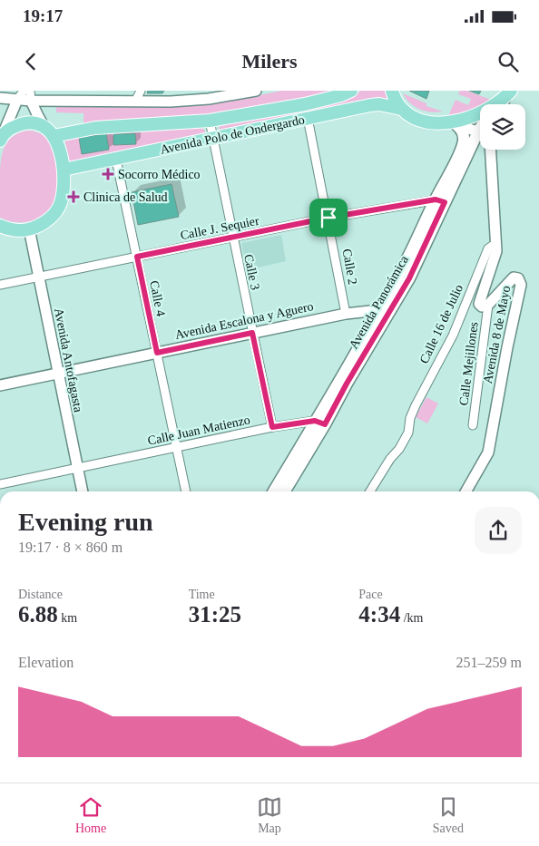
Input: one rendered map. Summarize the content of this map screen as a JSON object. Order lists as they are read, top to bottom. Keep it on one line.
{"streets":{"main road":["Avenida Polo de Ondergardo","Avenida Panorámica"],"street":["Calle J. Sequier","Calle 2","Calle 3","Calle 4","Avenida Escalona y Aguero","Calle 16 de Julio","Avenida 8 de Mayo","Avenida Antofagasta","Calle Mejillones","Calle Juan Matienzo"]},"crossings":[["Avenida Polo de Ondergardo","Calle 2"],["Avenida Polo de Ondergardo","Calle 3"],["Avenida Polo de Ondergardo","Calle 4"],["Calle J. Sequier","Calle 2"],["Calle J. Sequier","Calle 3"],["Calle J. Sequier","Calle 4"],["Calle J. Sequier","Avenida Panorámica"],["Calle J. Sequier","Avenida Antofagasta"],["Calle 2","Avenida Escalona y Aguero"],["Calle 3","Avenida Escalona y Aguero"],["Calle 3","Calle Juan Matienzo"],["Calle 4","Avenida Escalona y Aguero"],["Calle 4","Calle Juan Matienzo"],["Avenida Panorámica","Avenida Escalona y Aguero"],["Avenida Panorámica","Avenida 8 de Mayo"],["Avenida Panorámica","Calle Juan Matienzo"],["Avenida Escalona y Aguero","Avenida Antofagasta"],["Calle 16 de Julio","Avenida 8 de Mayo"],["Avenida 8 de Mayo","Calle Mejillones"],["Avenida Antofagasta","Calle Juan Matienzo"]],"places":{"health":["Socorro Médico","Clinica de Salud"]},"page":{"status":"19:17","header":"Milers","heading":["Evening run","19:17 · 8 × 860 m"],"stats":[["Distance","6.88 km"],["Time","31:25"],["Pace","4:34 /km"]],"chart":["Elevation","251–259 m"],"tabs":["Home","Map","Saved"]}}
